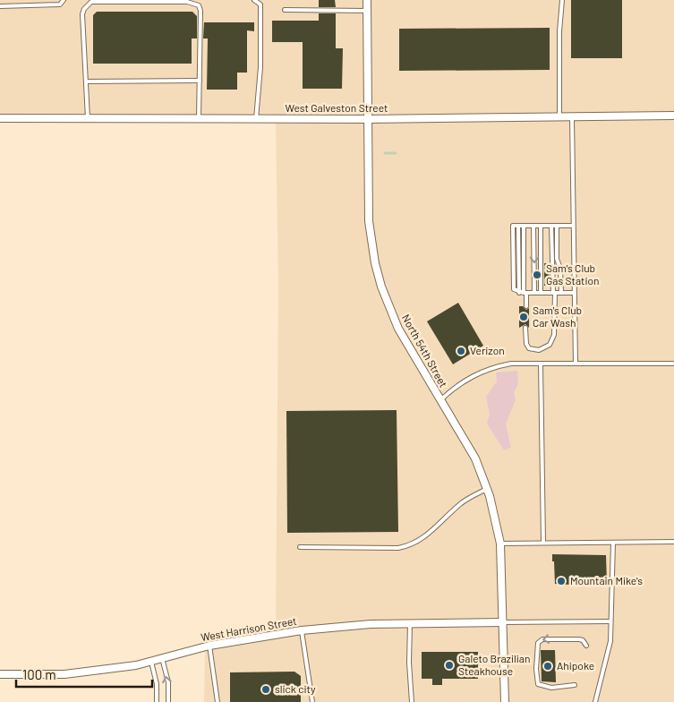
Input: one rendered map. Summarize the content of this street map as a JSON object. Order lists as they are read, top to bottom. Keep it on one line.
{"streets":{"street":["West Galveston Street","North 54th Street","West Harrison Street"]},"crossings":[["West Galveston Street","North 54th Street"],["North 54th Street","West Harrison Street"]],"places":["Sam's Club Gas Station","Sam's Club Car Wash","Verizon","Mountain Mike's","Galeto Brazilian Steakhouse","Ahipoke","slick city"],"scale_bar":"100 m"}
